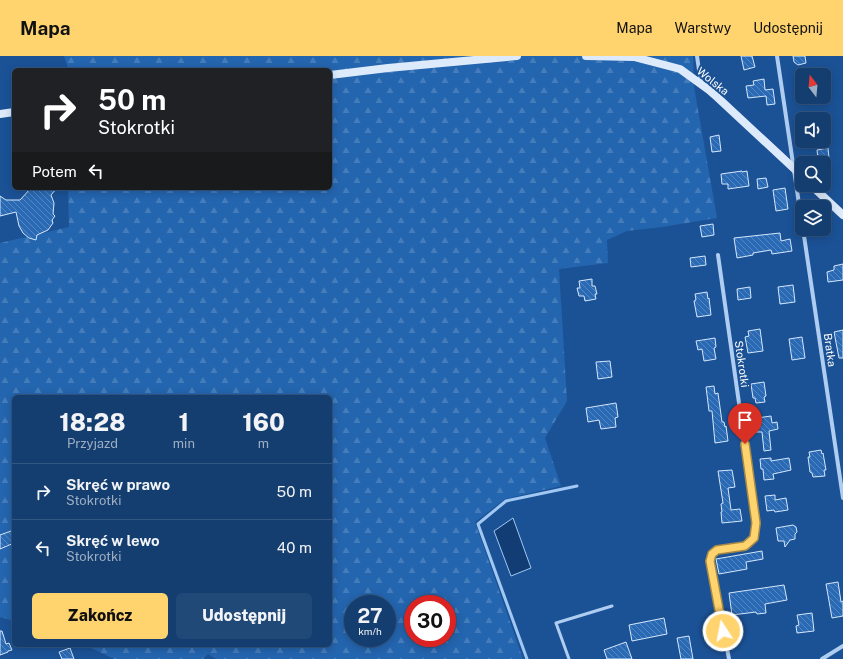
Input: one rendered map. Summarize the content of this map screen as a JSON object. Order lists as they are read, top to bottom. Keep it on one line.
{"streets":{"street":["Wolska","Bratka","Stokrotki"]},"north":"top","page":{"header":"Mapa","nav":["Mapa","Warstwy","Udostępnij"],"turn":["50 m","Stokrotki"],"then":"Potem","eta":["18:28","Przyjazd","1","min","160","m"],"list":[{"name":"Skręć w prawo","note":"Stokrotki","value":"50 m"},{"name":"Skręć w lewo","note":"Stokrotki","value":"40 m"}],"buttons":["Zakończ","Udostępnij"],"speed":"27 km/h","limit":"30"}}
